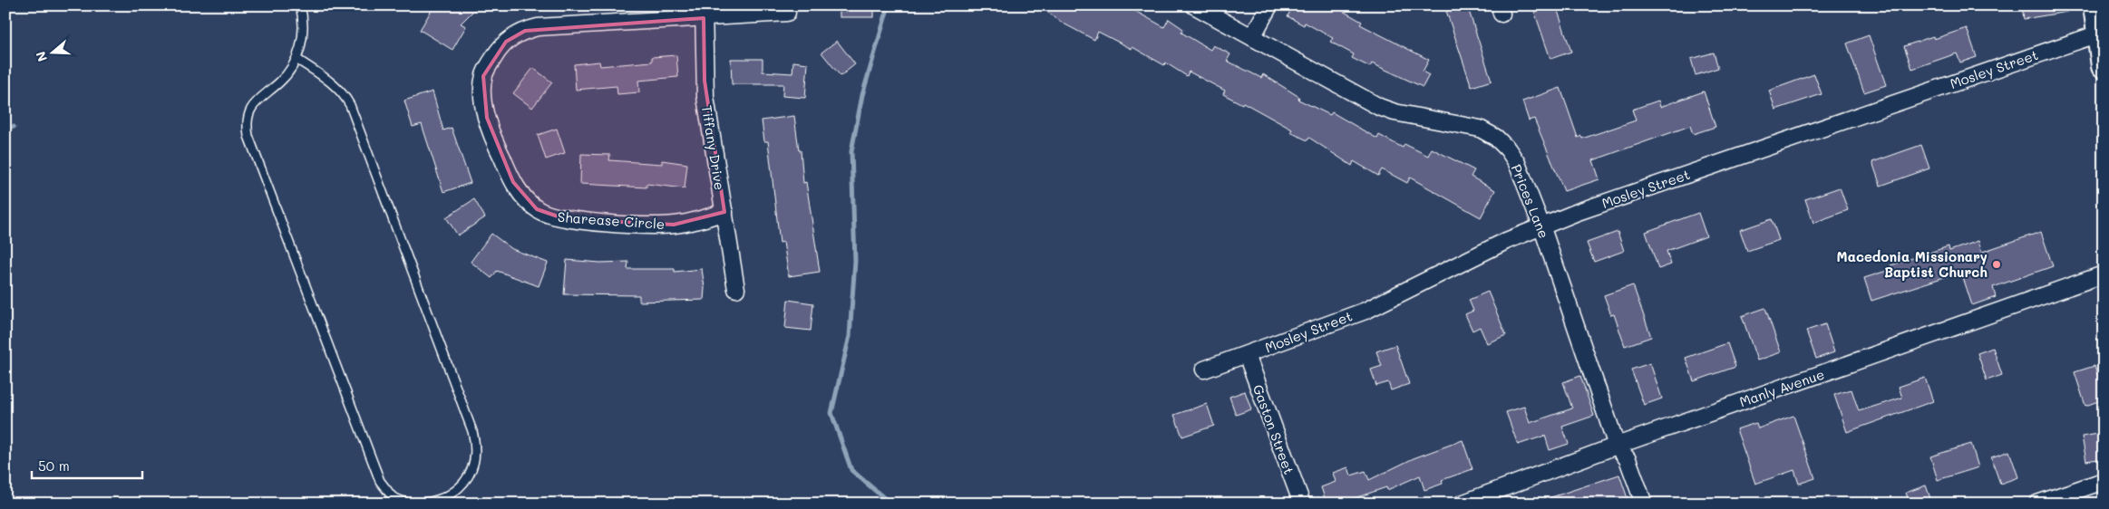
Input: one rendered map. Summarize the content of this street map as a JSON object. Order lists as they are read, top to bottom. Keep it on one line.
{"streets":{"street":["Mosley Street","Tiffany Drive","Prices Lane","Sharease Circle","Manly Avenue","Gaston Street"]},"crossings":[["Mosley Street","Prices Lane"],["Mosley Street","Gaston Street"],["Tiffany Drive","Sharease Circle"],["Prices Lane","Manly Avenue"]],"places":["Macedonia Missionary Baptist Church"],"scale_bar":"50 m","north":"left"}
